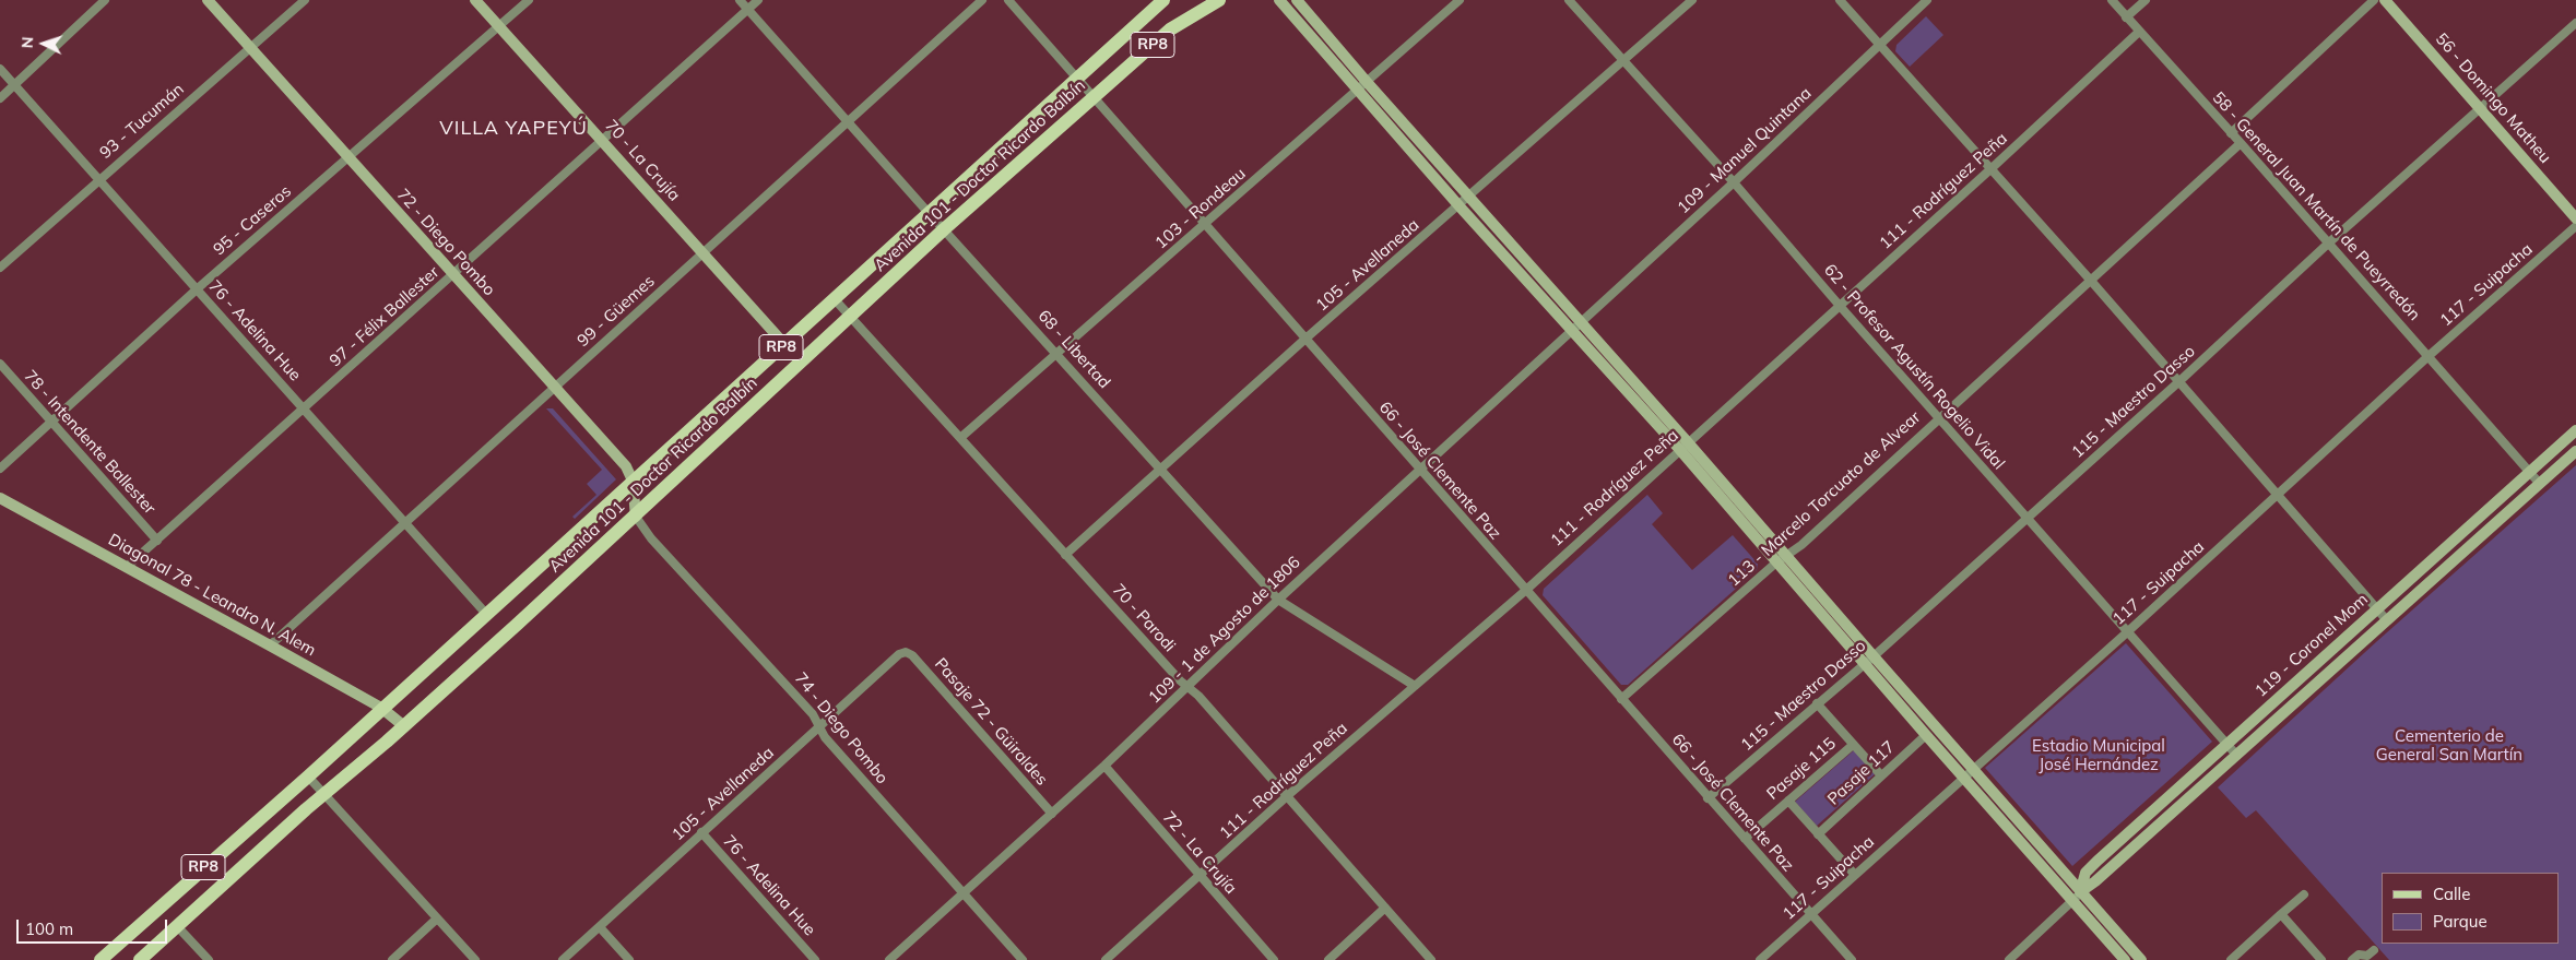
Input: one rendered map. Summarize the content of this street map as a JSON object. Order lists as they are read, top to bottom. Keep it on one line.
{"streets":{"main road":["RP8","56 - Domingo Matheu","70 - La Crujía","Avenida 101 - Doctor Ricardo Balbín","72 - Diego Pombo","Diagonal 78 - Leandro N. Alem","119 - Coronel Mom"],"street":["93 - Tucumán","109 - Manuel Quintana","111 - Rodríguez Peña","58 - General Juan Martín de Pueyrredón","103 - Rondeau","95 - Caseros","105 - Avellaneda","117 - Suipacha","99 - Güemes","97 - Félix Ballester","76 - Adelina Hue","68 - Libertad","62 - Profesor Agustín Rogelio Vidal","115 - Maestro Dasso","78 - Intendente Ballester","66 - José Clemente Paz","113 - Marcelo Torcuato de Alvear","70 - Parodi","109 - 1 de Agosto de 1806","Pasaje 72 - Güiraldes","74 - Diego Pombo","Pasaje 115","Pasaje 117","72 - La Crujía"]},"crossings":[["56 - Domingo Matheu","115 - Maestro Dasso"],["93 - Tucumán","72 - Diego Pombo"],["93 - Tucumán","76 - Adelina Hue"],["109 - Manuel Quintana","62 - Profesor Agustín Rogelio Vidal"],["109 - Manuel Quintana","109 - 1 de Agosto de 1806"],["70 - La Crujía","Avenida 101 - Doctor Ricardo Balbín"],["70 - La Crujía","95 - Caseros"],["70 - La Crujía","99 - Güemes"],["70 - La Crujía","97 - Félix Ballester"],["Avenida 101 - Doctor Ricardo Balbín","72 - Diego Pombo"],["Avenida 101 - Doctor Ricardo Balbín","76 - Adelina Hue"],["Avenida 101 - Doctor Ricardo Balbín","68 - Libertad"],["Avenida 101 - Doctor Ricardo Balbín","66 - José Clemente Paz"],["Avenida 101 - Doctor Ricardo Balbín","Diagonal 78 - Leandro N. Alem"],["Avenida 101 - Doctor Ricardo Balbín","70 - Parodi"],["Avenida 101 - Doctor Ricardo Balbín","74 - Diego Pombo"],["111 - Rodríguez Peña","58 - General Juan Martín de Pueyrredón"],["111 - Rodríguez Peña","68 - Libertad"],["111 - Rodríguez Peña","62 - Profesor Agustín Rogelio Vidal"],["111 - Rodríguez Peña","66 - José Clemente Paz"],["111 - Rodríguez Peña","70 - Parodi"],["111 - Rodríguez Peña","72 - La Crujía"],["58 - General Juan Martín de Pueyrredón","117 - Suipacha"],["58 - General Juan Martín de Pueyrredón","115 - Maestro Dasso"],["58 - General Juan Martín de Pueyrredón","113 - Marcelo Torcuato de Alvear"],["58 - General Juan Martín de Pueyrredón","119 - Coronel Mom"],["103 - Rondeau","68 - Libertad"],["103 - Rondeau","66 - José Clemente Paz"],["103 - Rondeau","70 - Parodi"],["95 - Caseros","72 - Diego Pombo"],["95 - Caseros","76 - Adelina Hue"],["95 - Caseros","78 - Intendente Ballester"],["72 - Diego Pombo","99 - Güemes"],["72 - Diego Pombo","97 - Félix Ballester"],["72 - Diego Pombo","74 - Diego Pombo"],["105 - Avellaneda","76 - Adelina Hue"],["105 - Avellaneda","68 - Libertad"],["105 - Avellaneda","62 - Profesor Agustín Rogelio Vidal"],["105 - Avellaneda","66 - José Clemente Paz"],["105 - Avellaneda","70 - Parodi"],["105 - Avellaneda","Pasaje 72 - Güiraldes"],["105 - Avellaneda","74 - Diego Pombo"],["117 - Suipacha","62 - Profesor Agustín Rogelio Vidal"],["117 - Suipacha","66 - José Clemente Paz"],["99 - Güemes","76 - Adelina Hue"],["99 - Güemes","68 - Libertad"],["99 - Güemes","Diagonal 78 - Leandro N. Alem"],["97 - Félix Ballester","76 - Adelina Hue"],["97 - Félix Ballester","68 - Libertad"],["97 - Félix Ballester","78 - Intendente Ballester"],["97 - Félix Ballester","Diagonal 78 - Leandro N. Alem"],["68 - Libertad","109 - 1 de Agosto de 1806"],["62 - Profesor Agustín Rogelio Vidal","115 - Maestro Dasso"],["62 - Profesor Agustín Rogelio Vidal","113 - Marcelo Torcuato de Alvear"],["62 - Profesor Agustín Rogelio Vidal","119 - Coronel Mom"],["115 - Maestro Dasso","66 - José Clemente Paz"],["66 - José Clemente Paz","113 - Marcelo Torcuato de Alvear"],["66 - José Clemente Paz","109 - 1 de Agosto de 1806"],["66 - José Clemente Paz","Pasaje 115"],["70 - Parodi","109 - 1 de Agosto de 1806"],["109 - 1 de Agosto de 1806","Pasaje 72 - Güiraldes"],["109 - 1 de Agosto de 1806","74 - Diego Pombo"],["109 - 1 de Agosto de 1806","72 - La Crujía"]],"districts":["VILLA YAPEYÚ"],"parks":["Cementerio de General San Martín","Estadio Municipal José Hernández"],"legend":["Calle","Parque"],"scale_bar":"100 m","north":"left"}
